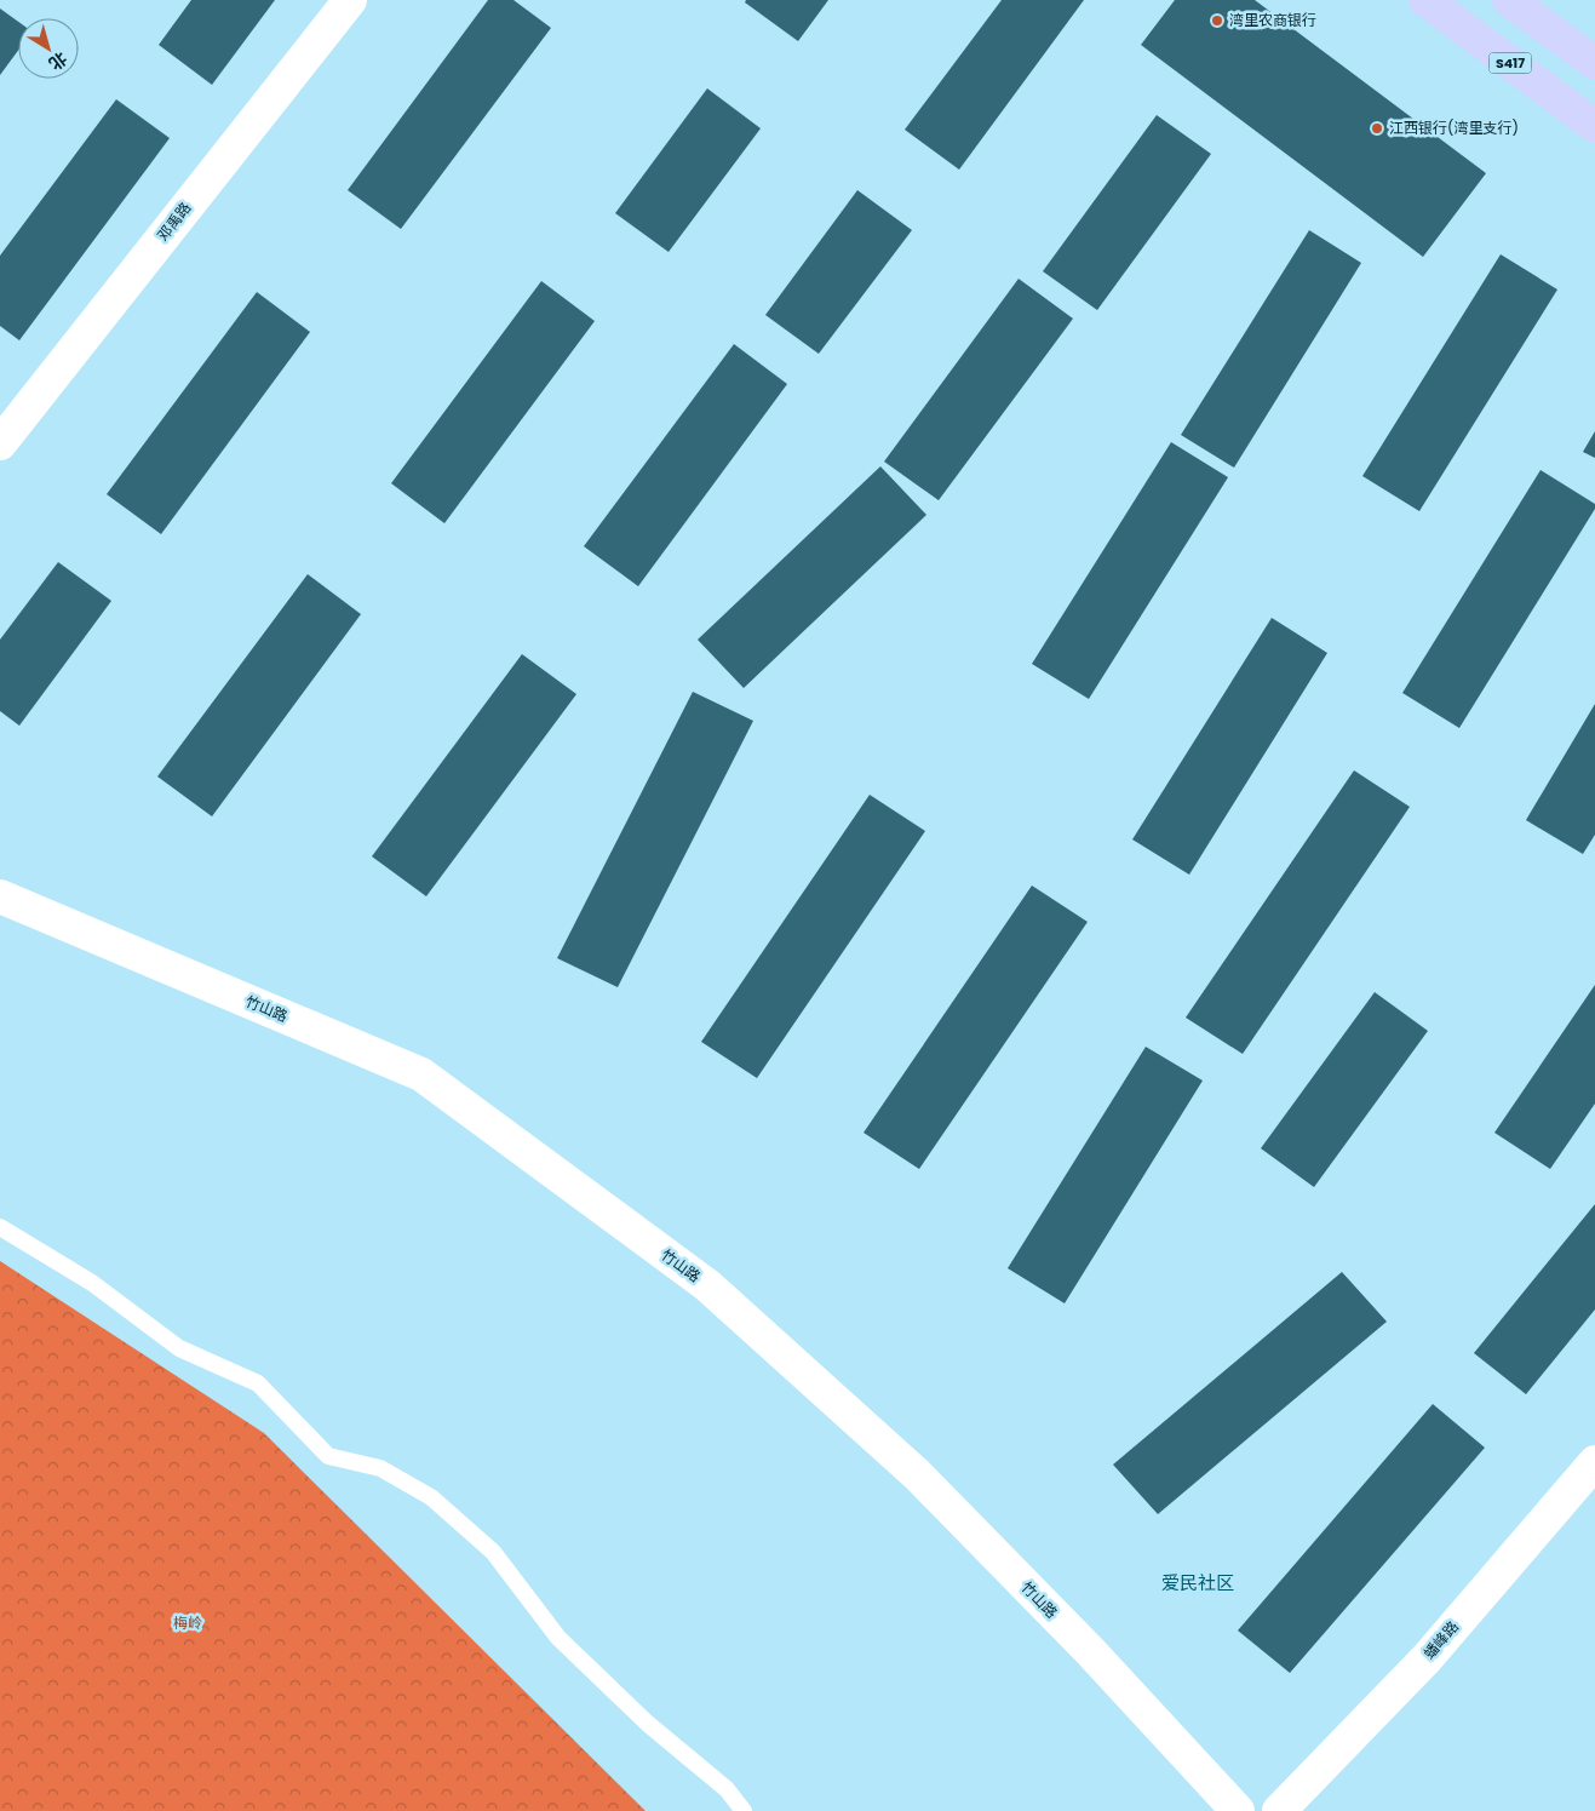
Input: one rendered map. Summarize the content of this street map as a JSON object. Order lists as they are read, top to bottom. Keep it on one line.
{"streets":{"main road":["S417"],"street":["邓禹路","竹山路","蟠峰路"]},"districts":["爱民社区"],"parks":["梅岭"],"places":["湾里农商银行","江西银行(湾里支行)"],"north":"bottom right"}
